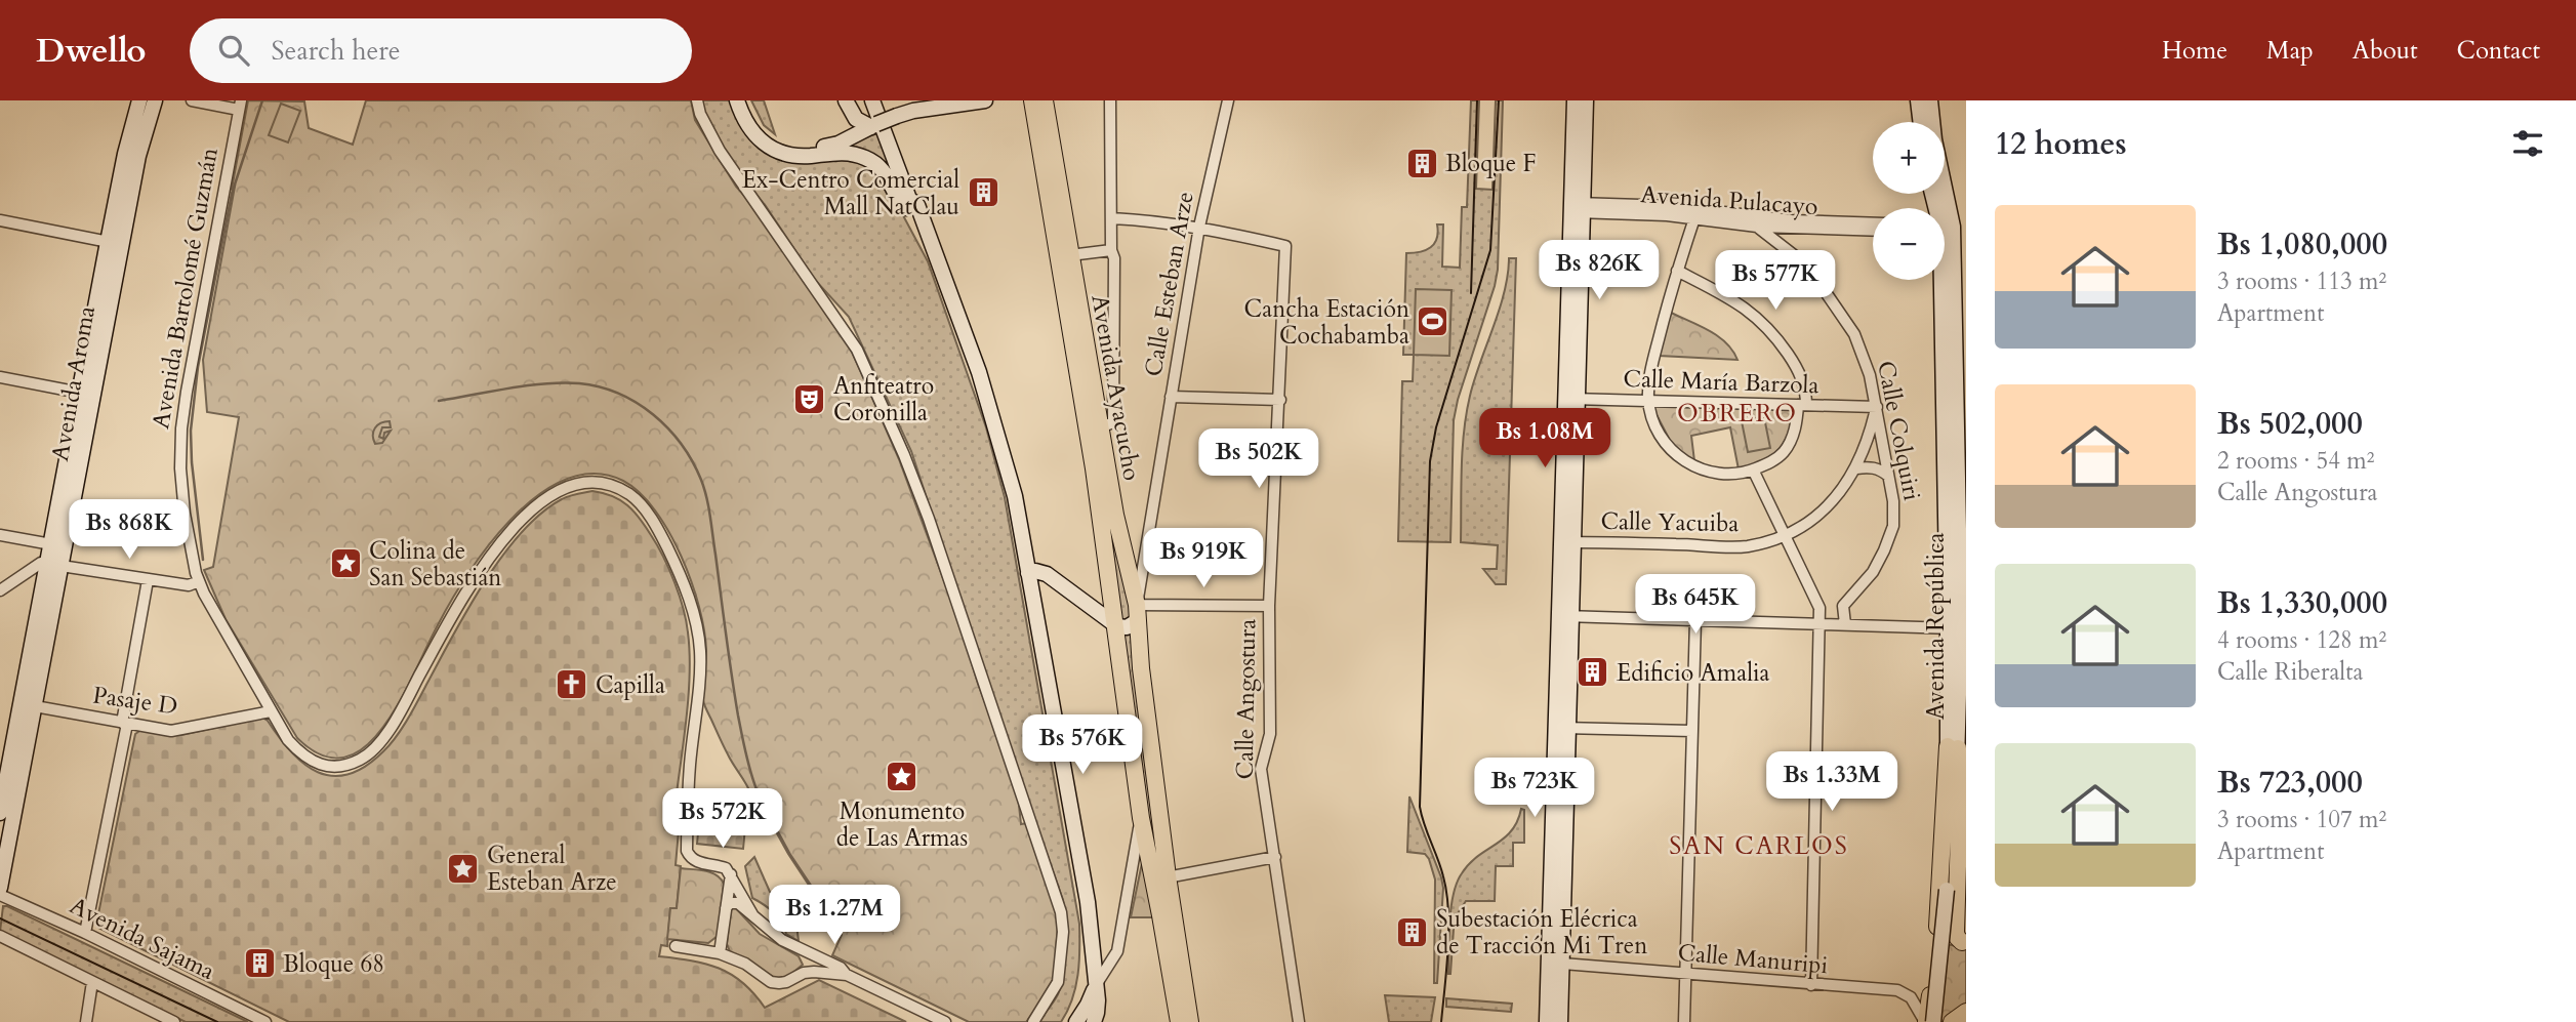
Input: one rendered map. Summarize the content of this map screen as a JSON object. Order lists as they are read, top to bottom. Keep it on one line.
{"streets":{"main road":["Avenida Aroma","Avenida Ayacucho","Avenida República"],"street":["Avenida Pulacayo","Calle Esteban Arze","Avenida Bartolomé Guzmán","Calle María Barzola","Calle Colquiri","Calle Yacuiba","Calle Angostura","Pasaje D","Avenida Sajama","Calle Manuripi"]},"crossings":[["Avenida Pulacayo","Calle Colquiri"],["Calle Esteban Arze","Avenida Ayacucho"],["Calle Esteban Arze","Calle Angostura"],["Avenida Bartolomé Guzmán","Pasaje D"],["Calle María Barzola","Calle Colquiri"],["Calle María Barzola","Calle Yacuiba"],["Avenida Aroma","Pasaje D"],["Calle Colquiri","Calle Yacuiba"]],"districts":["OBRERO","SAN CARLOS"],"places":{"building":["Bloque F","Ex-Centro Comercial Mall NatClau","Edificio Amalia","Subestación Elécrica de Tracción Mi Tren","Bloque 68"],"sports":["Cancha Estación Cochabamba"],"theatre":["Anfiteatro Coronilla"],"place":["Colina de San Sebastián","Monumento de Las Armas","General Esteban Arze"],"church":["Capilla"]},"page":{"header":"Dwello","search":"Search here","nav":["Home","Map","About","Contact"],"heading":"12 homes","map_buttons":["+","−"],"list":[{"name":"Bs 1,080,000","note":"3 rooms · 113 m² · Apartment"},{"name":"Bs 502,000","note":"2 rooms · 54 m² · Calle Angostura"},{"name":"Bs 1,330,000","note":"4 rooms · 128 m² · Calle Riberalta"},{"name":"Bs 723,000","note":"3 rooms · 107 m² · Apartment"}],"price":["Bs 826K","Bs 577K","Bs 1.08M","Bs 502K","Bs 868K","Bs 919K","Bs 645K","Bs 576K","Bs 1.33M","Bs 723K","Bs 572K","Bs 1.27M"]}}
